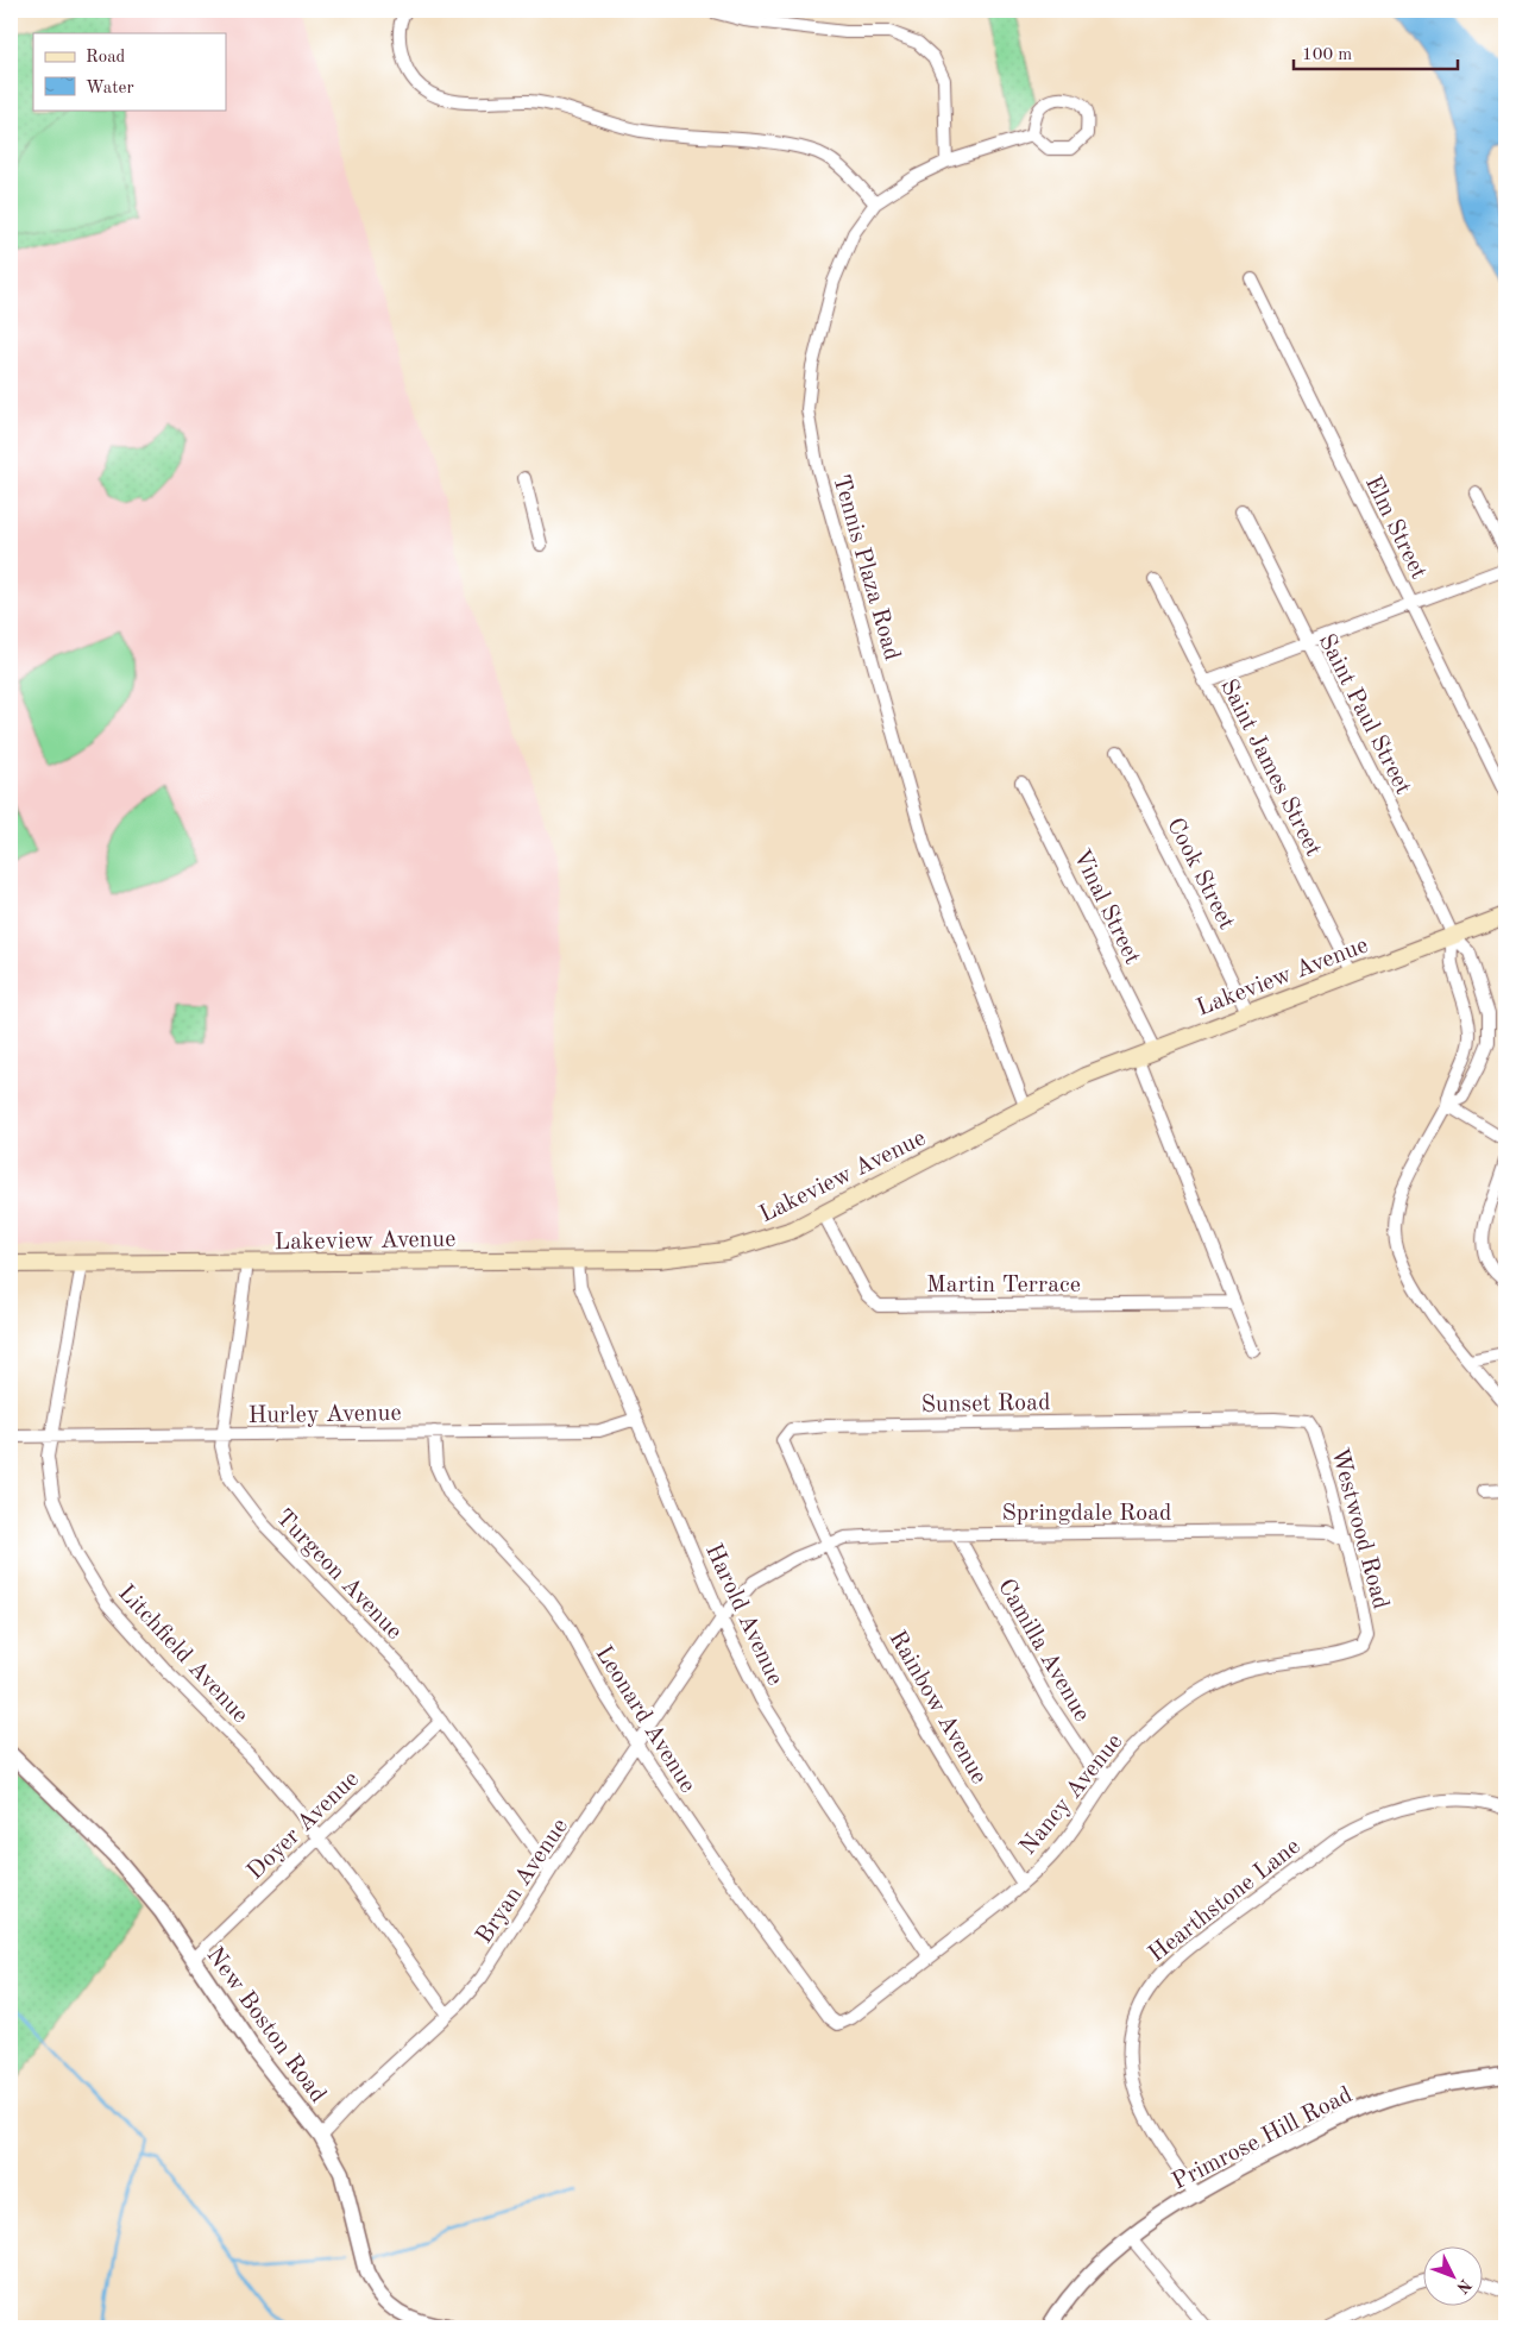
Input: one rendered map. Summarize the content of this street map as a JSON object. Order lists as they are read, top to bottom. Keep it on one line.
{"streets":{"main road":["Lakeview Avenue"],"street":["Elm Street","Tennis Plaza Road","Saint Paul Street","Saint James Street","Cook Street","Vinal Street","Martin Terrace","Sunset Road","Hurley Avenue","Springdale Road","Westwood Road","Turgeon Avenue","Harold Avenue","Camilla Avenue","Litchfield Avenue","Rainbow Avenue","Leonard Avenue","Nancy Avenue","Doyer Avenue","Bryan Avenue","Hearthstone Lane","New Boston Road","Primrose Hill Road"]},"crossings":[["Tennis Plaza Road","Lakeview Avenue"],["Saint Paul Street","Lakeview Avenue"],["Saint James Street","Lakeview Avenue"],["Cook Street","Lakeview Avenue"],["Vinal Street","Lakeview Avenue"],["Lakeview Avenue","Martin Terrace"],["Lakeview Avenue","Turgeon Avenue"],["Lakeview Avenue","Harold Avenue"],["Lakeview Avenue","Litchfield Avenue"],["Sunset Road","Springdale Road"],["Sunset Road","Westwood Road"],["Sunset Road","Rainbow Avenue"],["Hurley Avenue","Turgeon Avenue"],["Hurley Avenue","Harold Avenue"],["Hurley Avenue","Litchfield Avenue"],["Hurley Avenue","Leonard Avenue"],["Springdale Road","Westwood Road"],["Springdale Road","Harold Avenue"],["Springdale Road","Camilla Avenue"],["Springdale Road","Rainbow Avenue"],["Springdale Road","Bryan Avenue"],["Westwood Road","Nancy Avenue"],["Turgeon Avenue","Doyer Avenue"],["Turgeon Avenue","Bryan Avenue"],["Harold Avenue","Nancy Avenue"],["Harold Avenue","Bryan Avenue"],["Camilla Avenue","Nancy Avenue"],["Litchfield Avenue","Doyer Avenue"],["Litchfield Avenue","Bryan Avenue"],["Rainbow Avenue","Nancy Avenue"],["Leonard Avenue","Nancy Avenue"],["Leonard Avenue","Bryan Avenue"],["Doyer Avenue","New Boston Road"],["Bryan Avenue","New Boston Road"],["Hearthstone Lane","Primrose Hill Road"]],"legend":["Road","Water"],"scale_bar":"100 m","north":"bottom right"}
